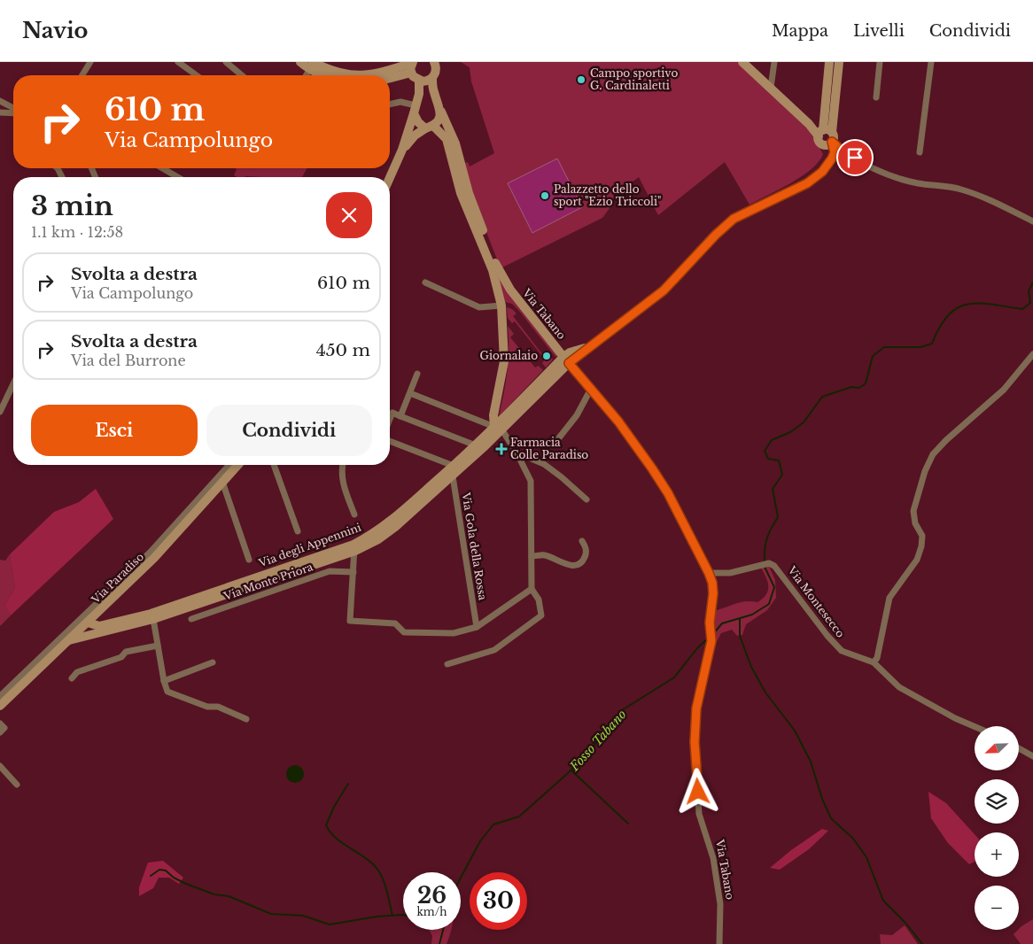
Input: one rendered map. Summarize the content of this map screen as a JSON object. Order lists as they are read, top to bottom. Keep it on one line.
{"streets":{"street":["Via Tabano","Via degli Appennini","Via Gola della Rossa","Via Paradiso","Via Monte Priora","Via Montesecco"]},"crossings":[["Via Tabano","Via degli Appennini"],["Via Tabano","Via Montesecco"],["Via degli Appennini","Via Gola della Rossa"],["Via degli Appennini","Via Paradiso"]],"water":["Fosso Tabano"],"places":{"other":["Campo sportivo G. Cardinaletti","Palazzetto dello sport \"Ezio Triccoli\"","Giornalaio"],"health":["Farmacia Colle Paradiso"]},"north":"bottom left","page":{"header":"Navio","nav":["Mappa","Livelli","Condividi"],"turn":["610 m","Via Campolungo"],"heading":["3 min","1.1 km · 12:58"],"list":[{"name":"Svolta a destra","note":"Via Campolungo","value":"610 m"},{"name":"Svolta a destra","note":"Via del Burrone","value":"450 m"}],"buttons":["Esci","Condividi"],"map_buttons":["+","−"],"speed":"26 km/h","limit":"30"}}
